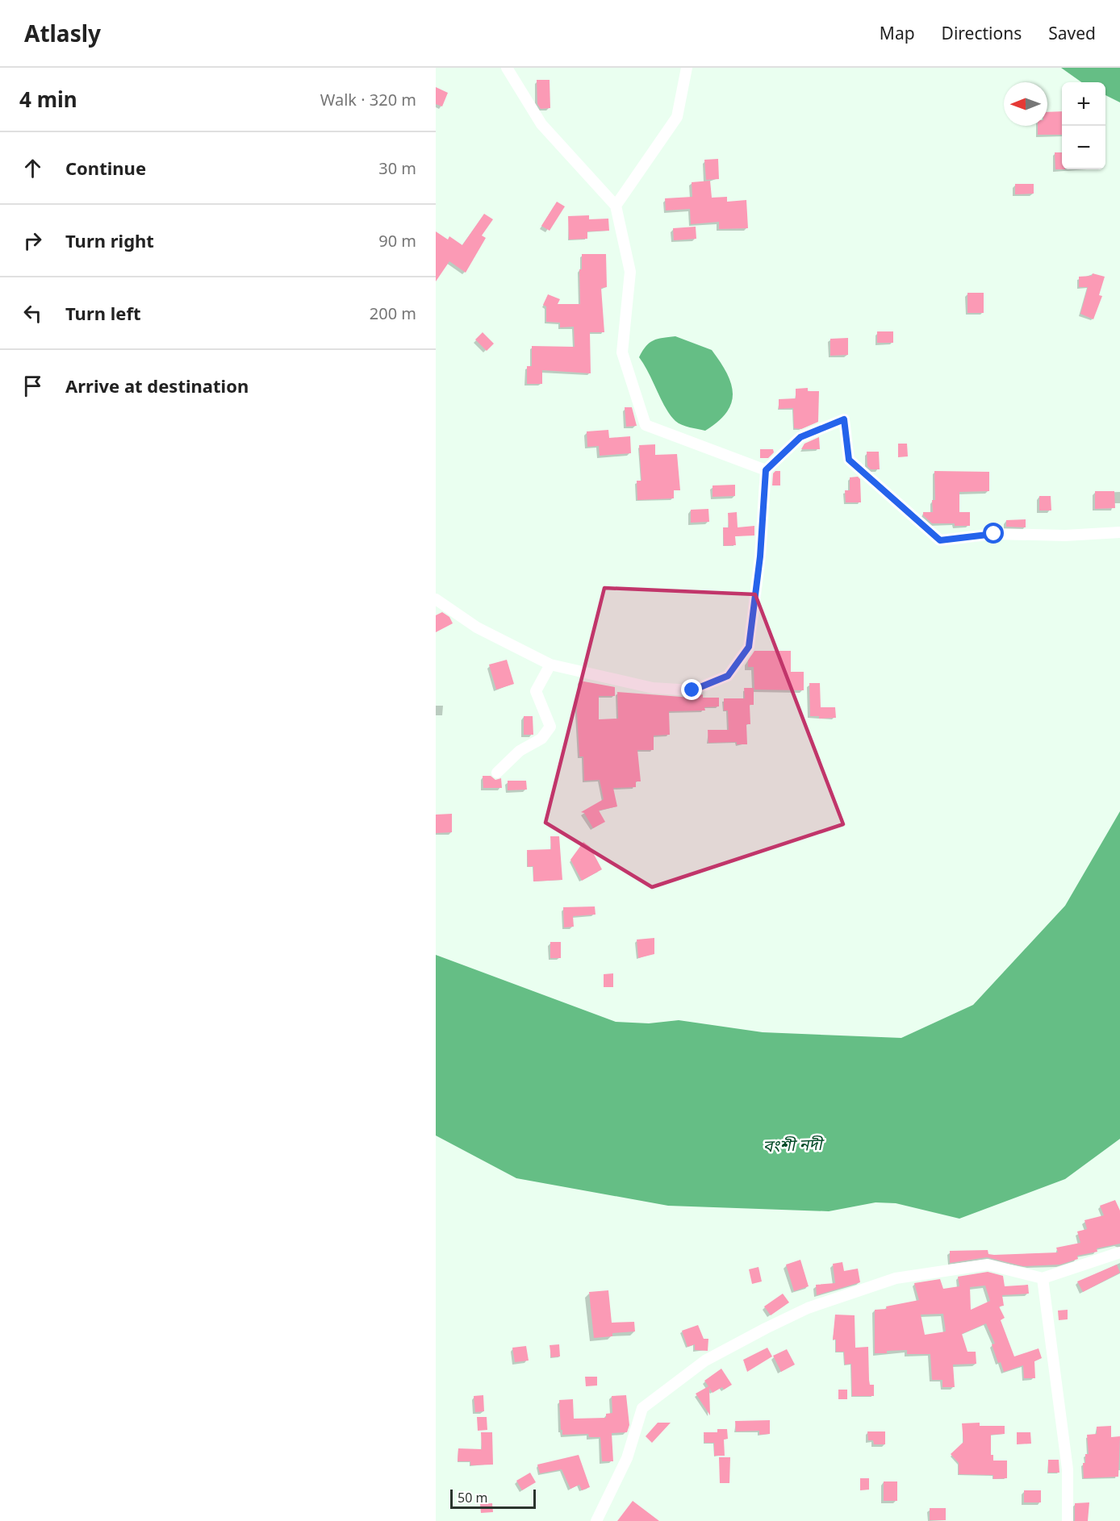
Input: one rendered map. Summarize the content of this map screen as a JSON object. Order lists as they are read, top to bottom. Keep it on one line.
{"water":["বংশী নদী"],"scale_bar":"50 m","north":"left","page":{"header":"Atlasly","nav":["Map","Directions","Saved"],"heading":["4 min","Walk · 320 m"],"map_buttons":["+","−"],"list":[["Continue","30 m"],["Turn right","90 m"],["Turn left","200 m"],"Arrive at destination"],"scale":"50 m"}}
